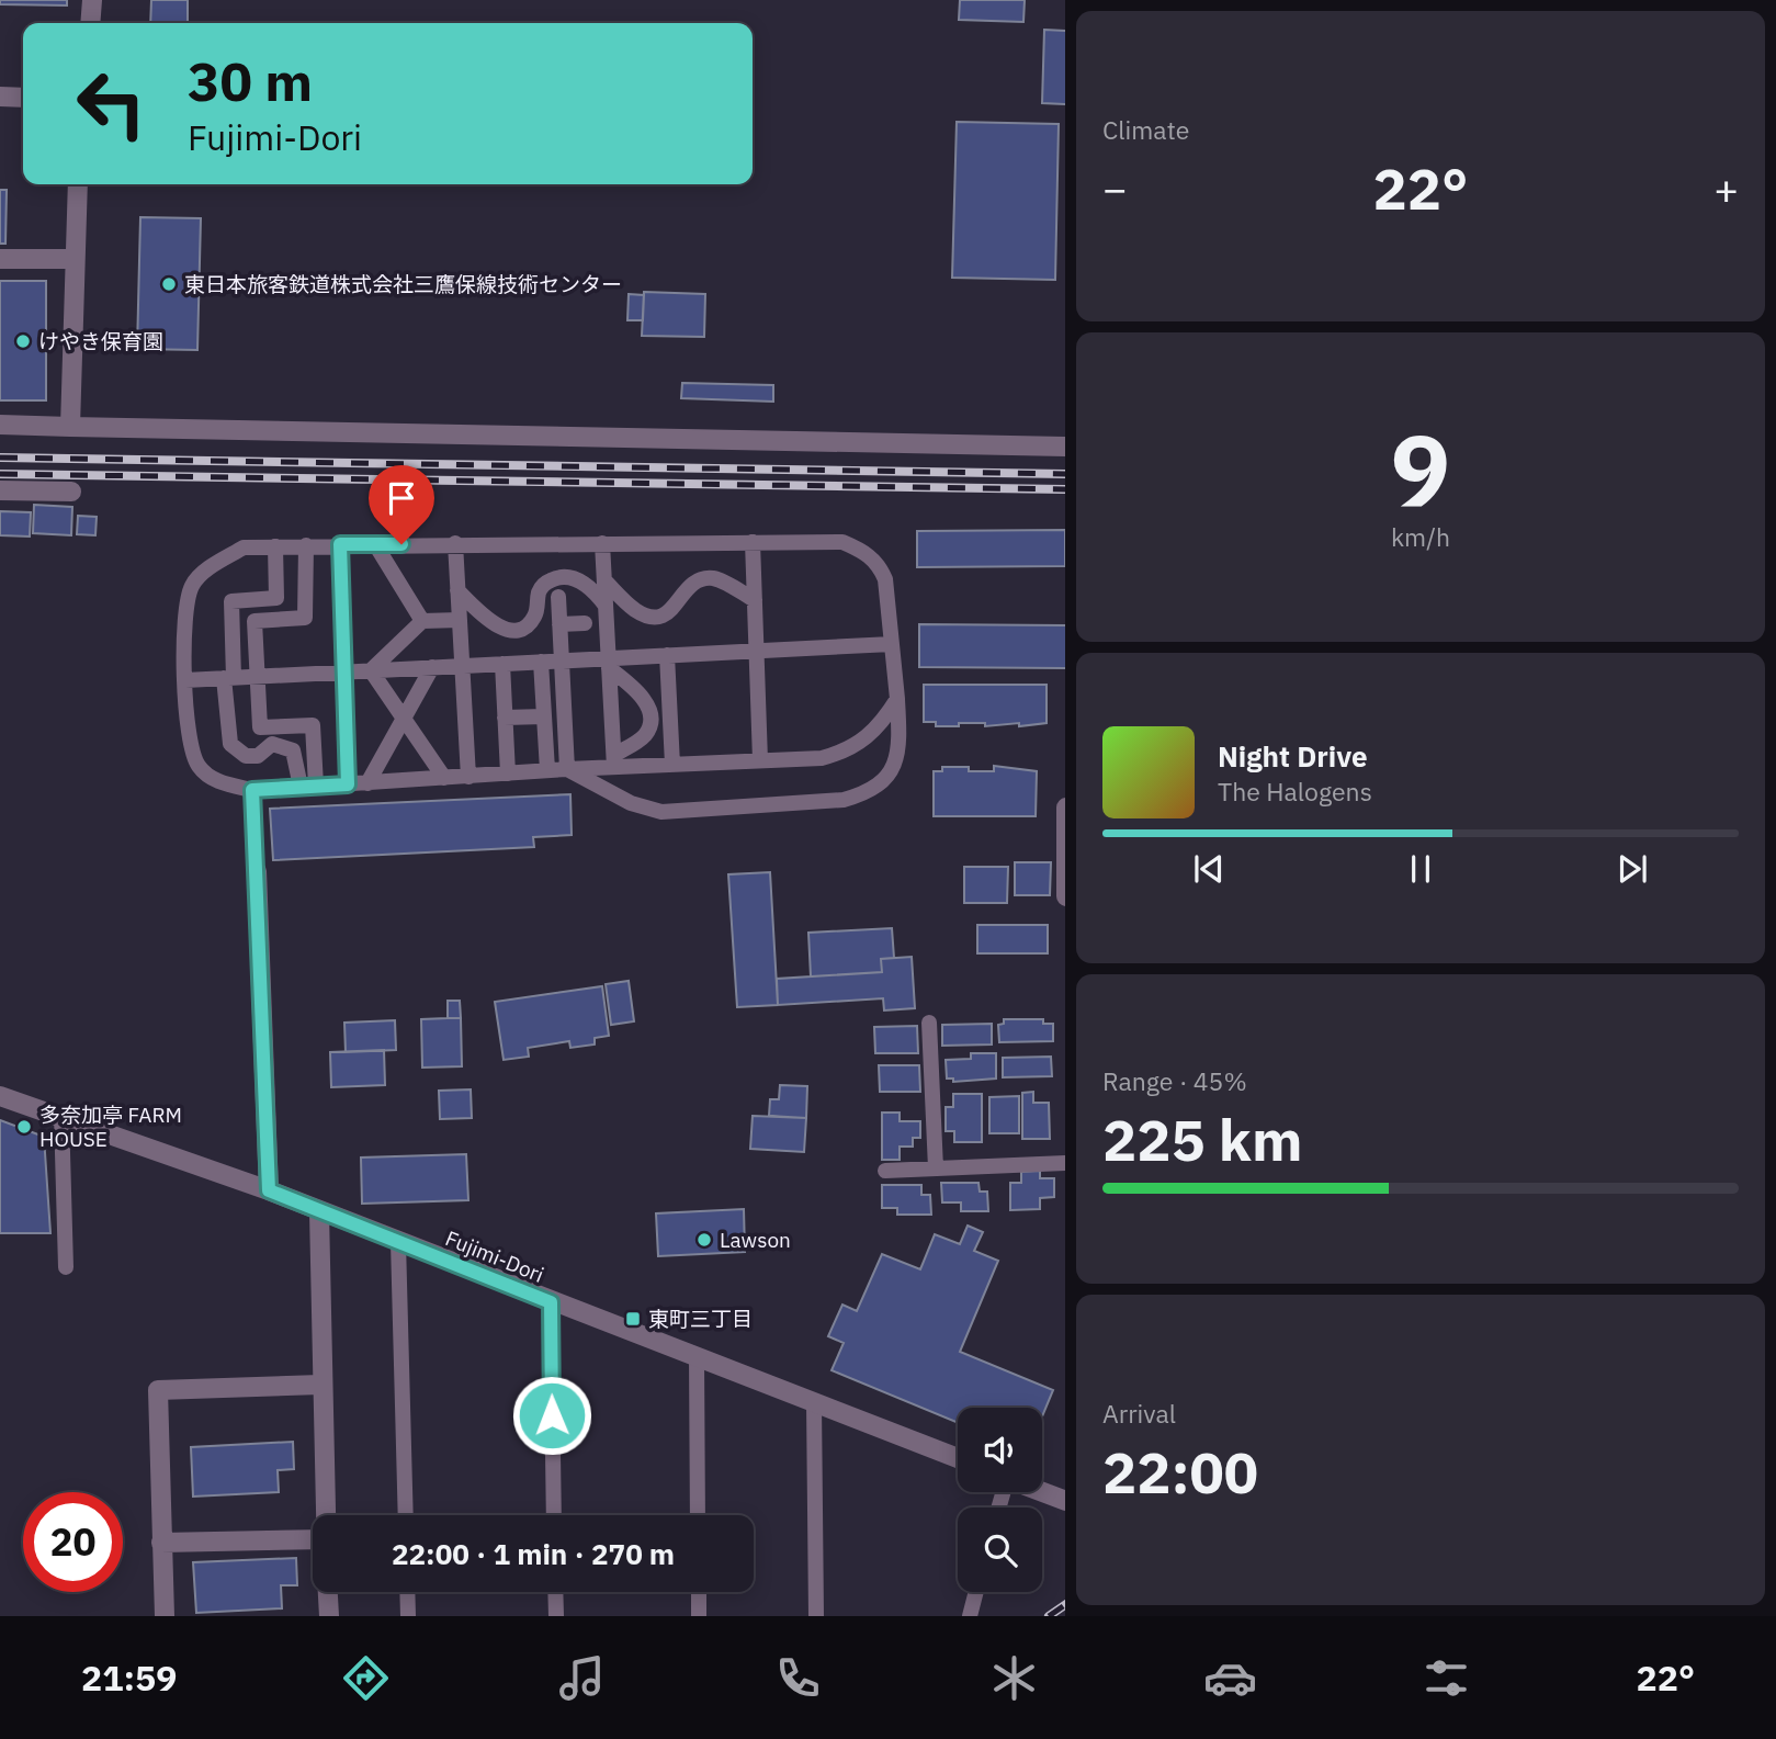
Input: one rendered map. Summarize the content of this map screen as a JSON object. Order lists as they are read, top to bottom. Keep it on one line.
{"streets":{"street":["Fujimi-Dori"]},"places":{"other":["東日本旅客鉄道株式会社三鷹保線技術センター","けやき保育園","多奈加亭 FARM HOUSE","Lawson"],"transit":["東町三丁目"]},"page":{"tile":["Climate",["9","km/h"],["Range · 45%","225 km"],["Arrival","22:00"]],"turn":["30 m","Fujimi-Dori"],"heat":["−","22°","+"],"song":["Night Drive","The Halogens"],"limit":"20","trip":"22:00 · 1 min · 270 m","tabs":["21:59","22°"]}}
